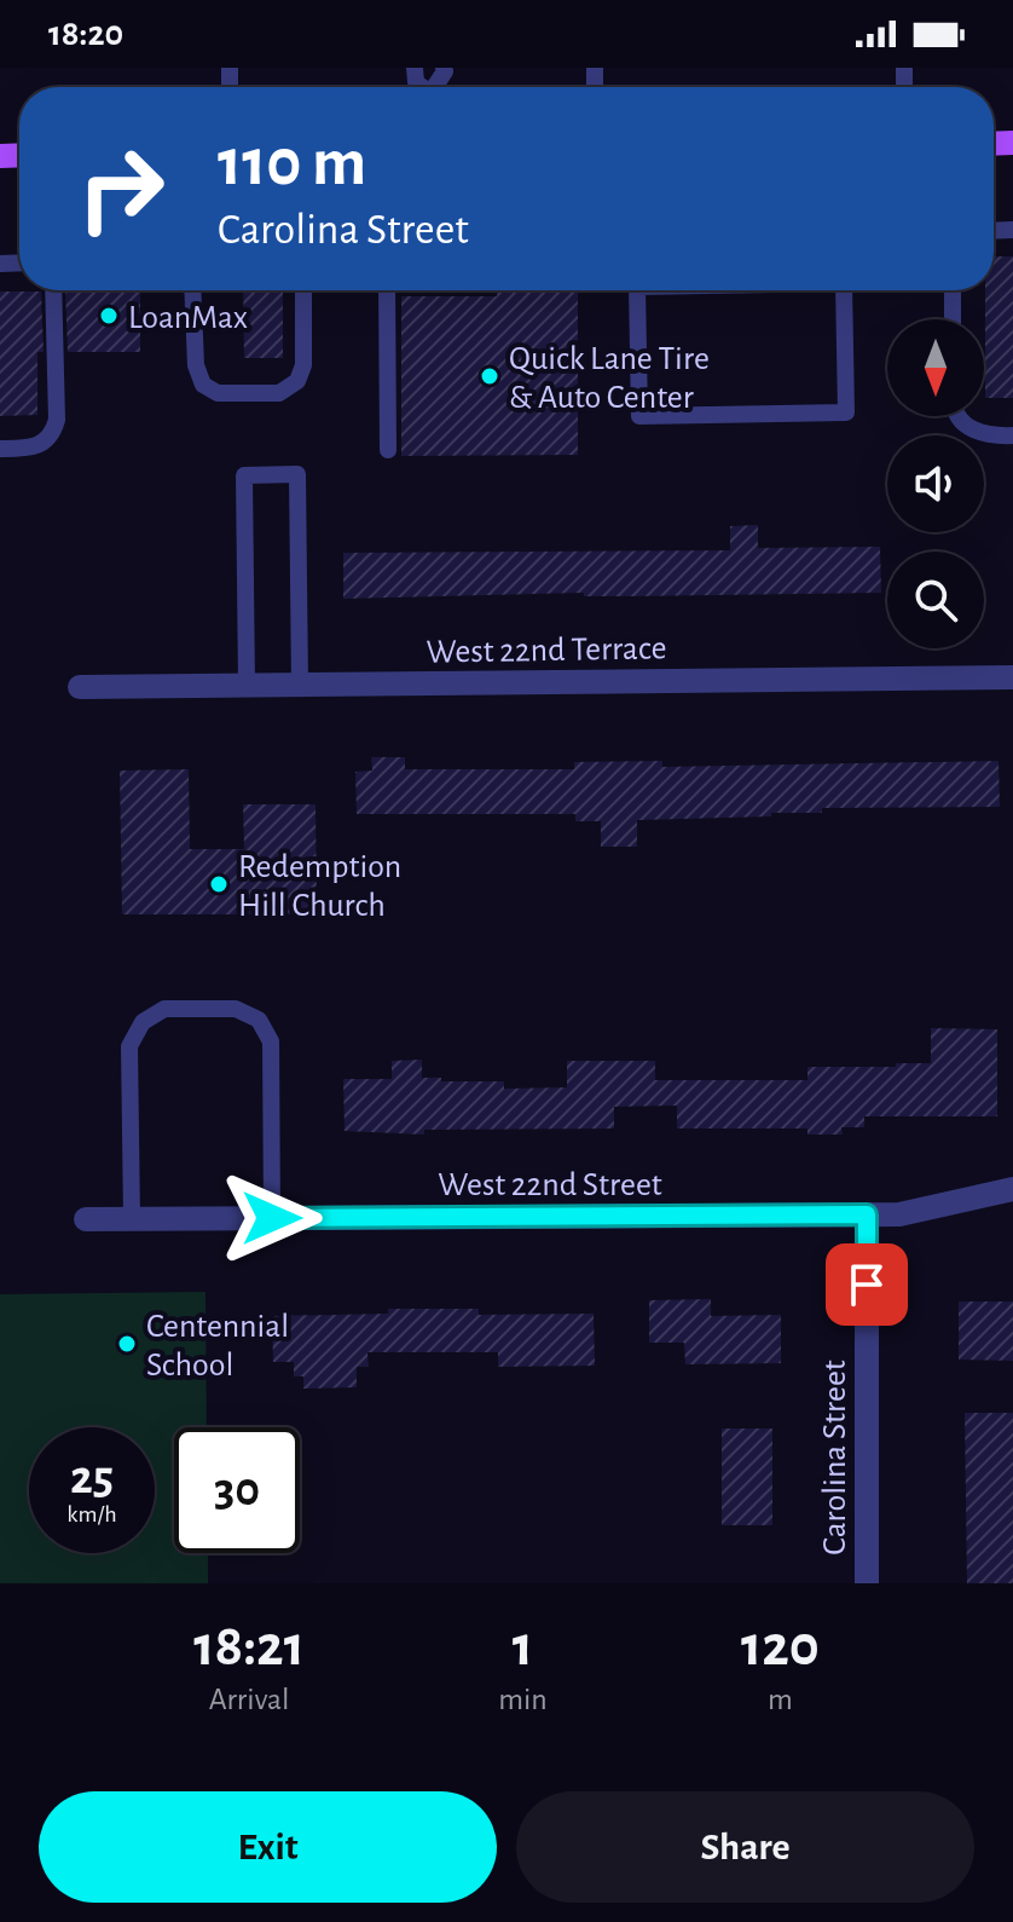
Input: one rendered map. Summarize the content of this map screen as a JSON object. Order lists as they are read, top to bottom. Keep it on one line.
{"streets":{"street":["West 22nd Terrace","West 22nd Street","Carolina Street"]},"crossings":[["West 22nd Street","Carolina Street"]],"places":["LoanMax","Quick Lane Tire & Auto Center","Redemption Hill Church","Centennial School"],"north":"bottom","page":{"status":"18:20","turn":["110 m","Carolina Street"],"speed":"25 km/h","limit":"30","eta":["18:21","Arrival","1","min","120","m"],"buttons":["Exit","Share"]}}
